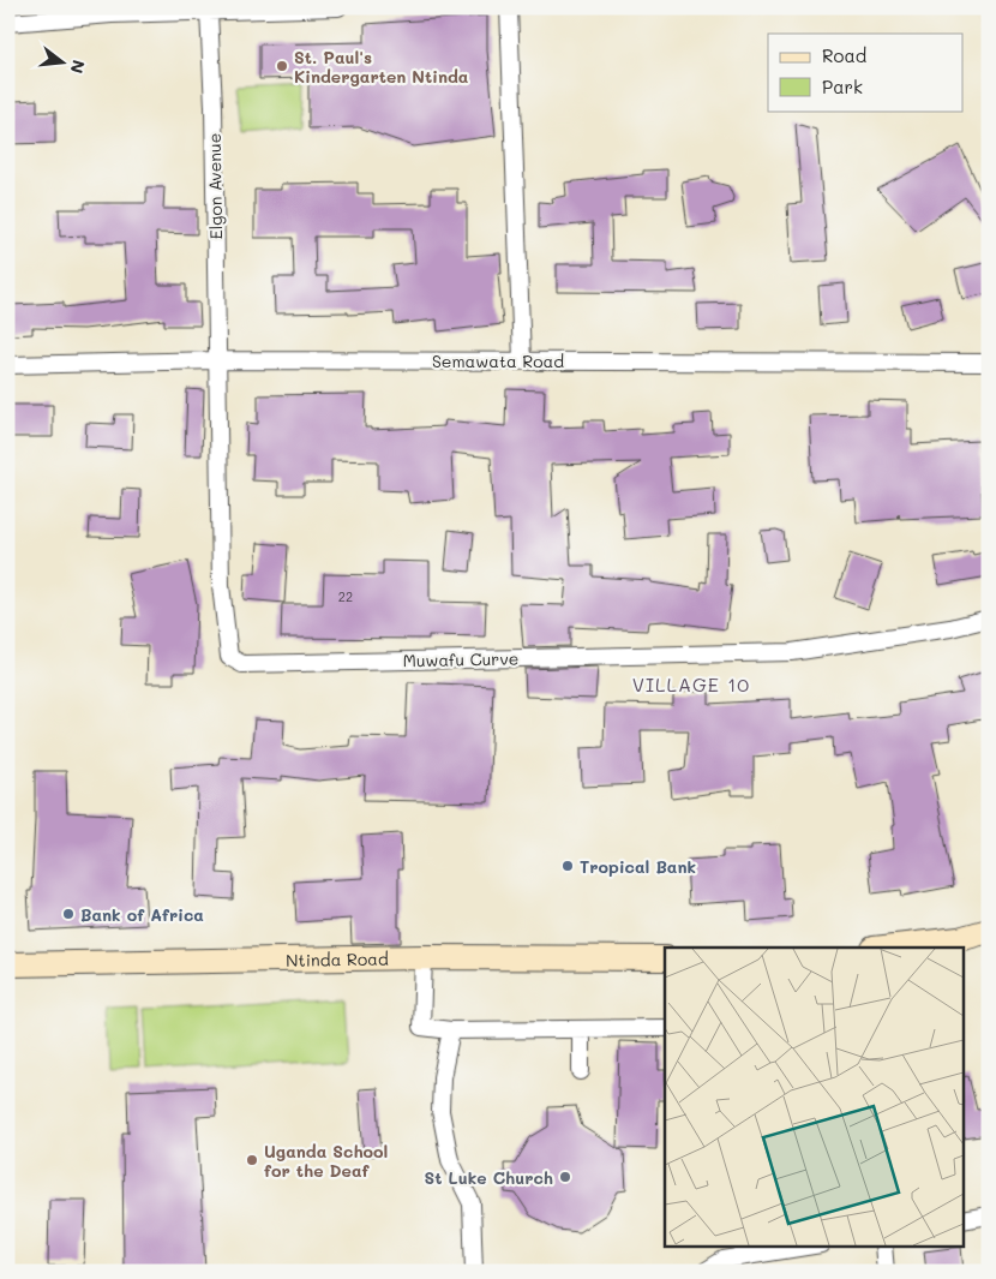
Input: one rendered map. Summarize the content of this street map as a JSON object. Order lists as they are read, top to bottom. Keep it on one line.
{"streets":{"main road":["Ntinda Road"],"street":["Elgon Avenue","Semawata Road","Muwafu Curve"]},"crossings":[["Elgon Avenue","Semawata Road"],["Elgon Avenue","Muwafu Curve"],["Semawata Road","Muwafu Curve"]],"districts":["VILLAGE 10"],"places":["St. Paul's Kindergarten Ntinda","Tropical Bank","Bank of Africa","Uganda School for the Deaf","St Luke Church"],"house_numbers":["22"],"legend":["Road","Park"],"north":"right"}
